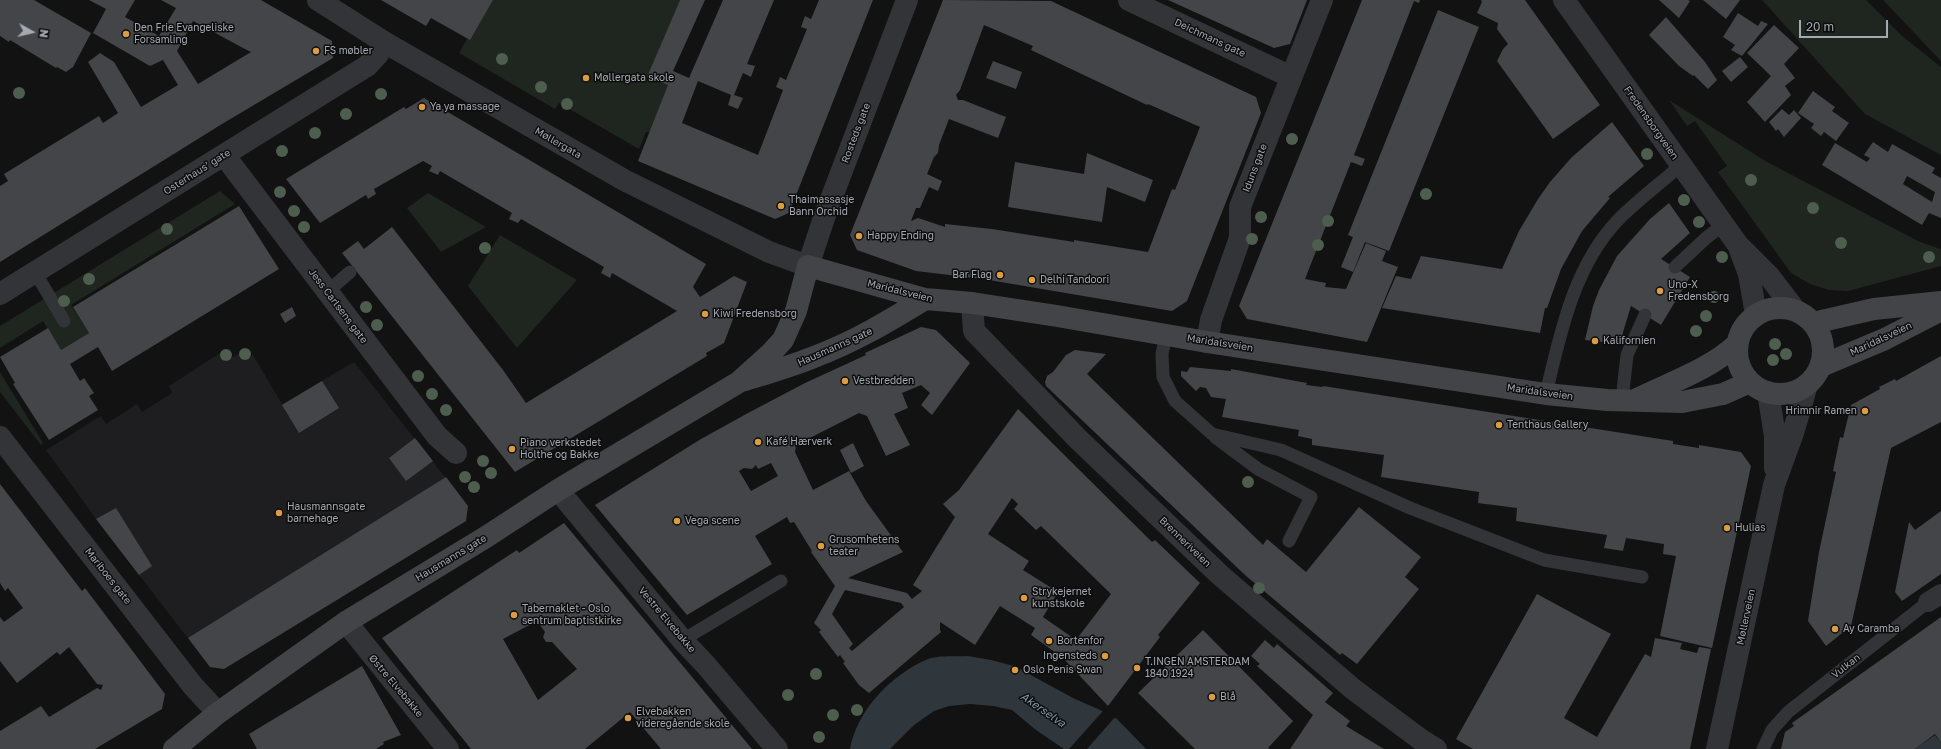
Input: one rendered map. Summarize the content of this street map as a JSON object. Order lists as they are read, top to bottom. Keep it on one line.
{"streets":{"main road":["Maridalsveien","Hausmanns gate"],"street":["Deichmans gate","Fredensborgveien","Rosteds gate","Møllergata","Iduns gate","Osterhaus’ gate","Jess Carlsens gate","Brenneriveien","Mariboes gate","Møllerveien","Vestre Elvebakke","Østre Elvebakke"],"lane":["Vulkan"]},"crossings":[["Deichmans gate","Iduns gate"],["Fredensborgveien","Maridalsveien"],["Fredensborgveien","Møllerveien"],["Rosteds gate","Møllergata"],["Rosteds gate","Maridalsveien"],["Rosteds gate","Hausmanns gate"],["Møllergata","Osterhaus’ gate"],["Møllergata","Maridalsveien"],["Møllergata","Hausmanns gate"],["Iduns gate","Maridalsveien"],["Osterhaus’ gate","Jess Carlsens gate"],["Maridalsveien","Hausmanns gate"],["Maridalsveien","Brenneriveien"],["Maridalsveien","Møllerveien"],["Hausmanns gate","Mariboes gate"],["Hausmanns gate","Vestre Elvebakke"],["Hausmanns gate","Østre Elvebakke"]],"water":["Akerselva"],"places":["Den Frie Evangeliske Forsamling","FS møbler","Møllergata skole","Ya ya massage","Thaimassasje Bann Orchid","Happy Ending","Bar Flag","Delhi Tandoori","Uno-X Fredensborg","Kiwi Fredensborg","Kalifornien","Vestbredden","Hrimnir Ramen","Tenthaus Gallery","Kafé Hærverk","Piano verkstedet Holthe og Bakke","Hausmannsgate barnehage","Vega scene","Hulias","Grusomhetens teater","Strykejernet kunstskole","Tabernaklet - Oslo sentrum baptistkirke","Ay Caramba","Bortenfor","Ingensteds","T.INGEN AMSTERDAM 1840 1924","Oslo Penis Swan","Blå","Elvebakken videregående skole"],"scale_bar":"20 m","north":"right"}
